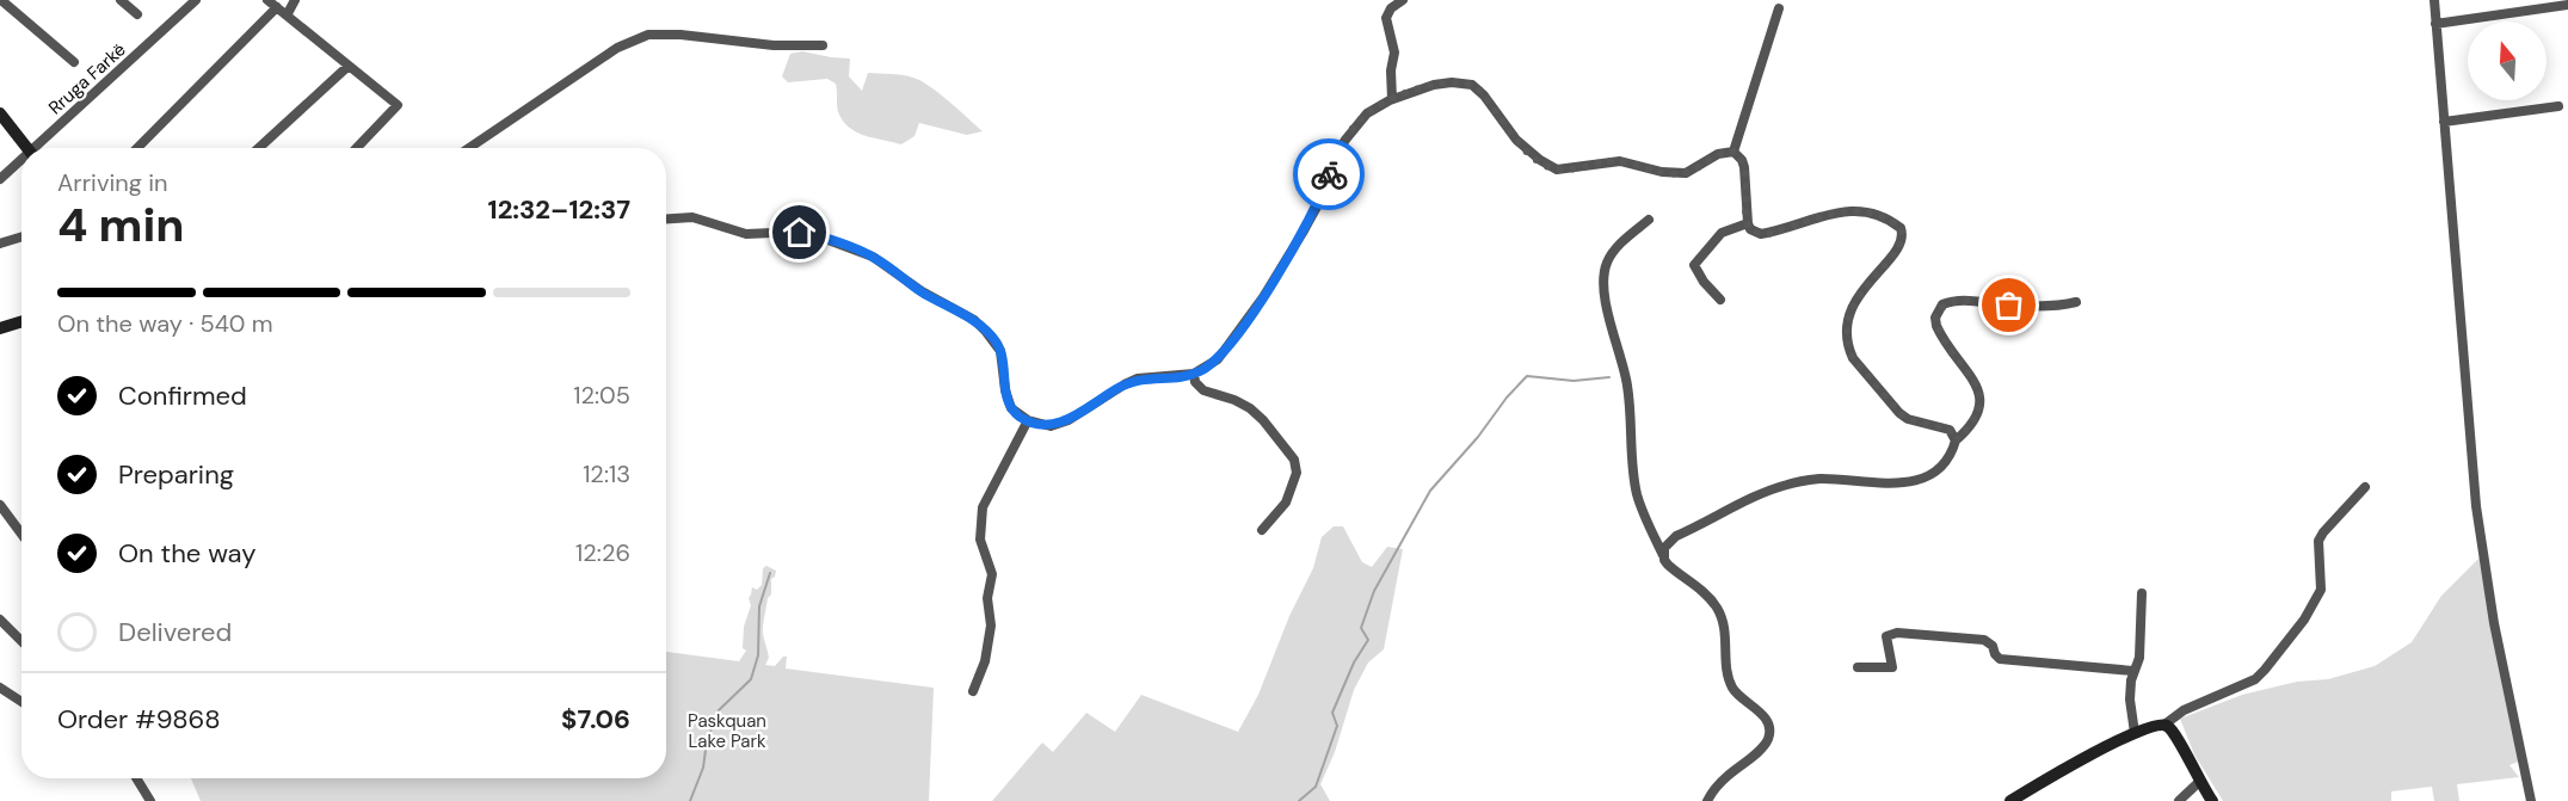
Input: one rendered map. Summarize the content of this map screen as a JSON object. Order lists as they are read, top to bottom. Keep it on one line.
{"streets":{"street":["Rruga Farkë"]},"parks":["Paskquan Lake Park"],"north":"top","page":{"heading":["4 min","Arriving in","12:32–12:37"],"panel":["Order #9868","$7.06"],"bar":"On the way · 540 m","list":[["Confirmed","12:05"],["Preparing","12:13"],["On the way","12:26"],"Delivered"]}}
